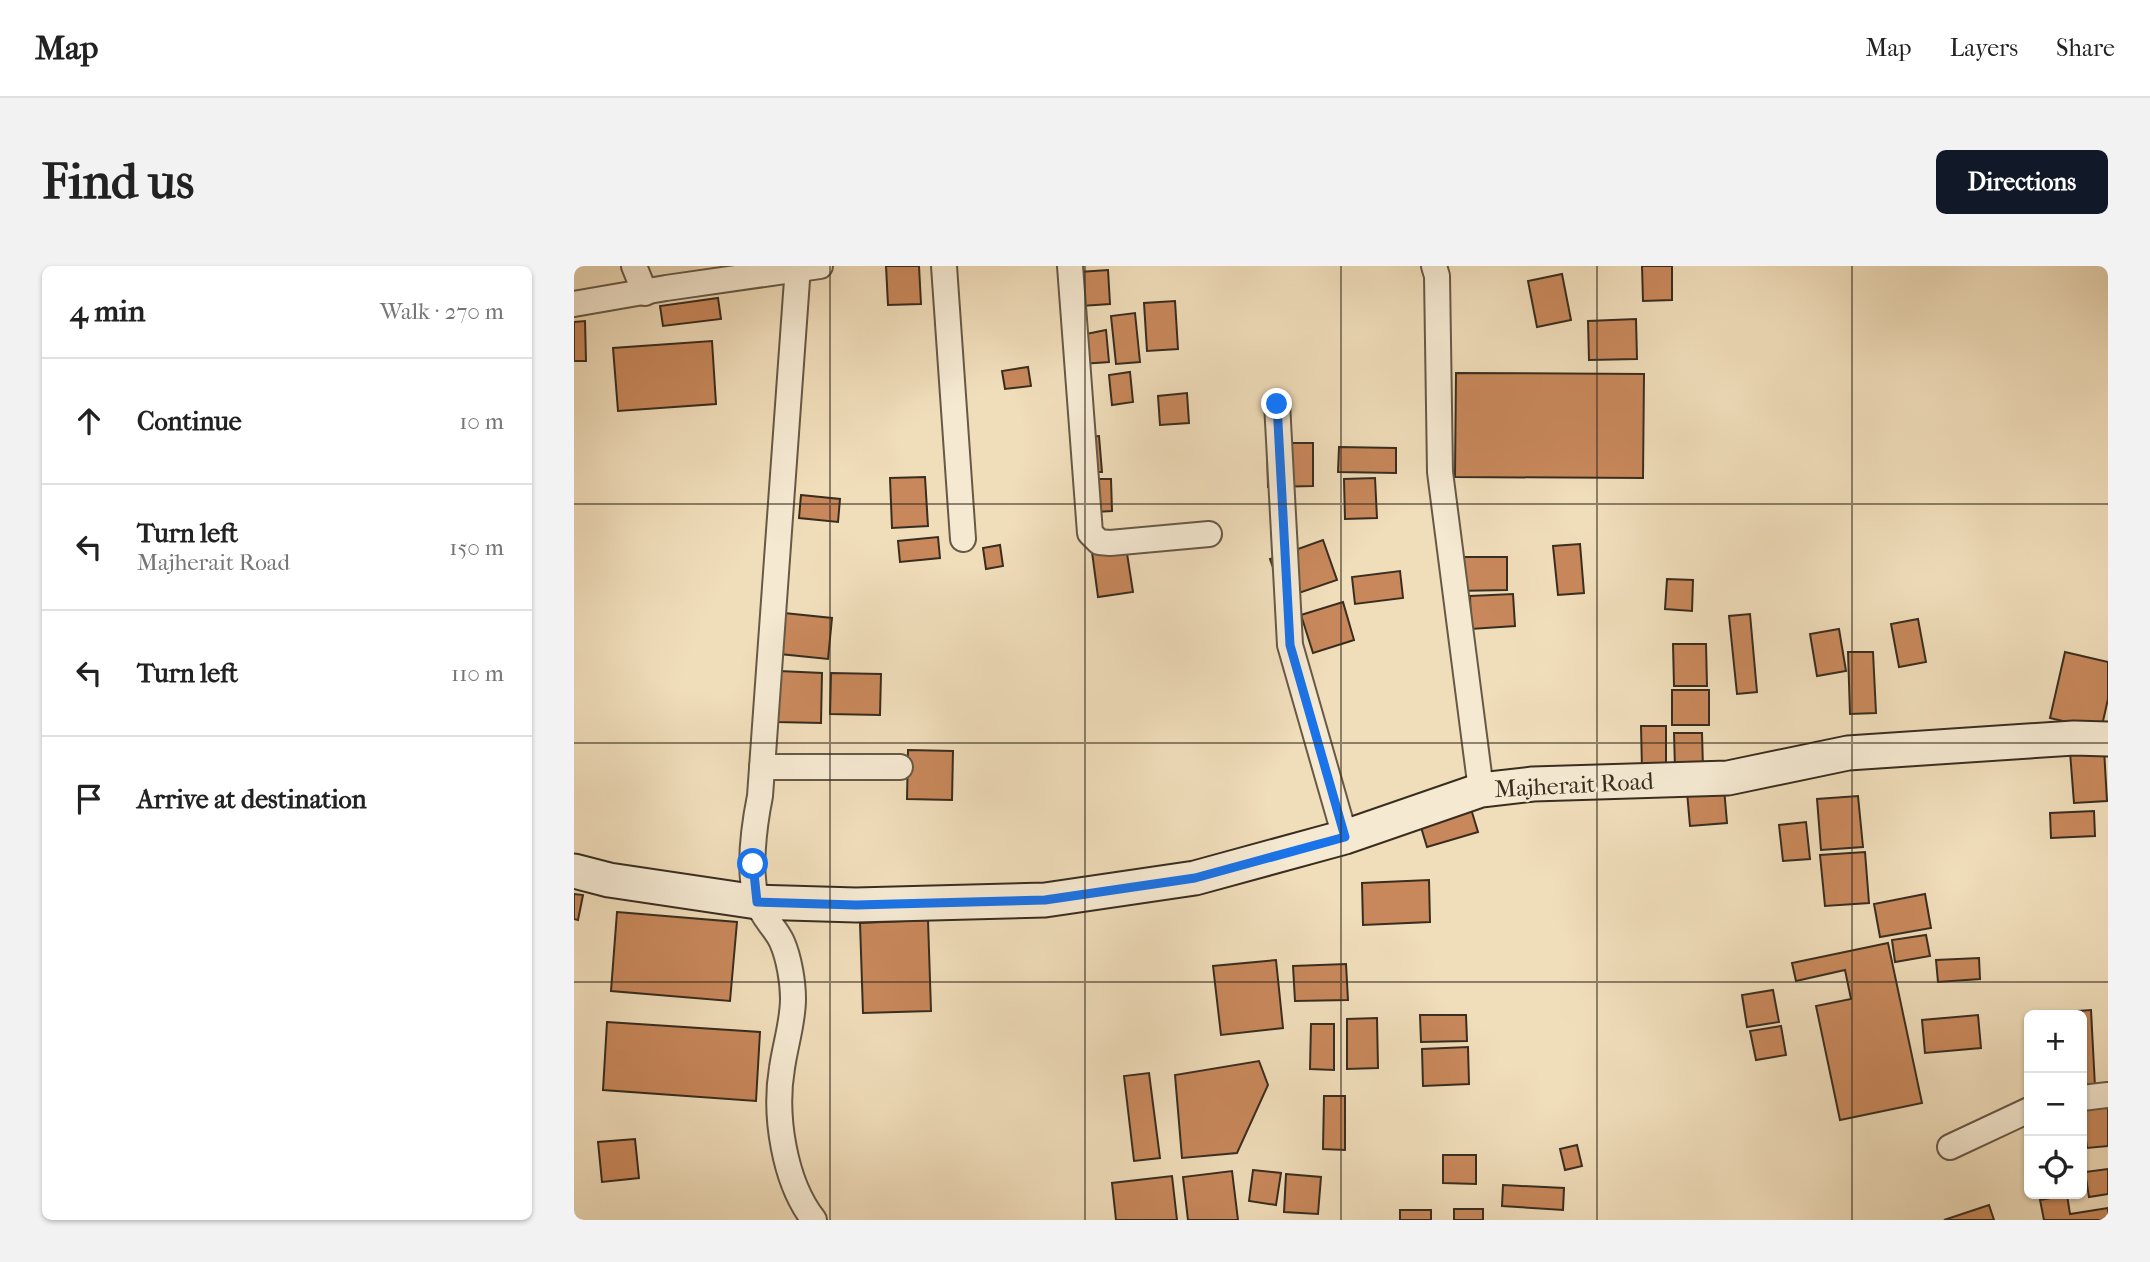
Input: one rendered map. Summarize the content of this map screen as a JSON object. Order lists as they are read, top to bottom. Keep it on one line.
{"streets":{"street":["Majherait Road"]},"page":{"header":"Map","nav":["Map","Layers","Share"],"buttons":"Directions","title":"Find us","heading":["4 min","Walk · 270 m"],"list":[["Continue","10 m"],["Turn left","Majherait Road","150 m"],["Turn left","110 m"],"Arrive at destination"],"map_buttons":["+","−"]}}
